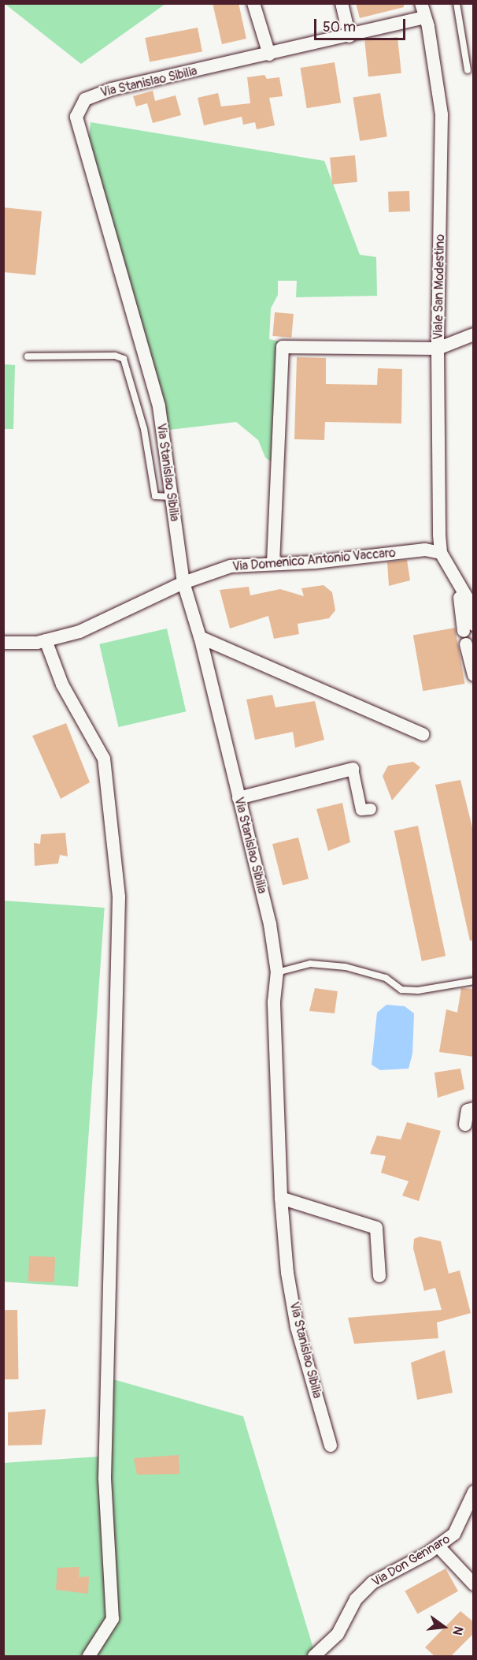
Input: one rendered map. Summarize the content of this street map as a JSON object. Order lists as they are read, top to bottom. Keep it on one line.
{"streets":{"street":["Via Stanislao Sibilia","Viale San Modestino","Via Domenico Antonio Vaccaro","Via Don Gennaro"]},"crossings":[["Via Stanislao Sibilia","Viale San Modestino"],["Via Stanislao Sibilia","Via Domenico Antonio Vaccaro"],["Viale San Modestino","Via Domenico Antonio Vaccaro"]],"scale_bar":"50 m","north":"right"}
